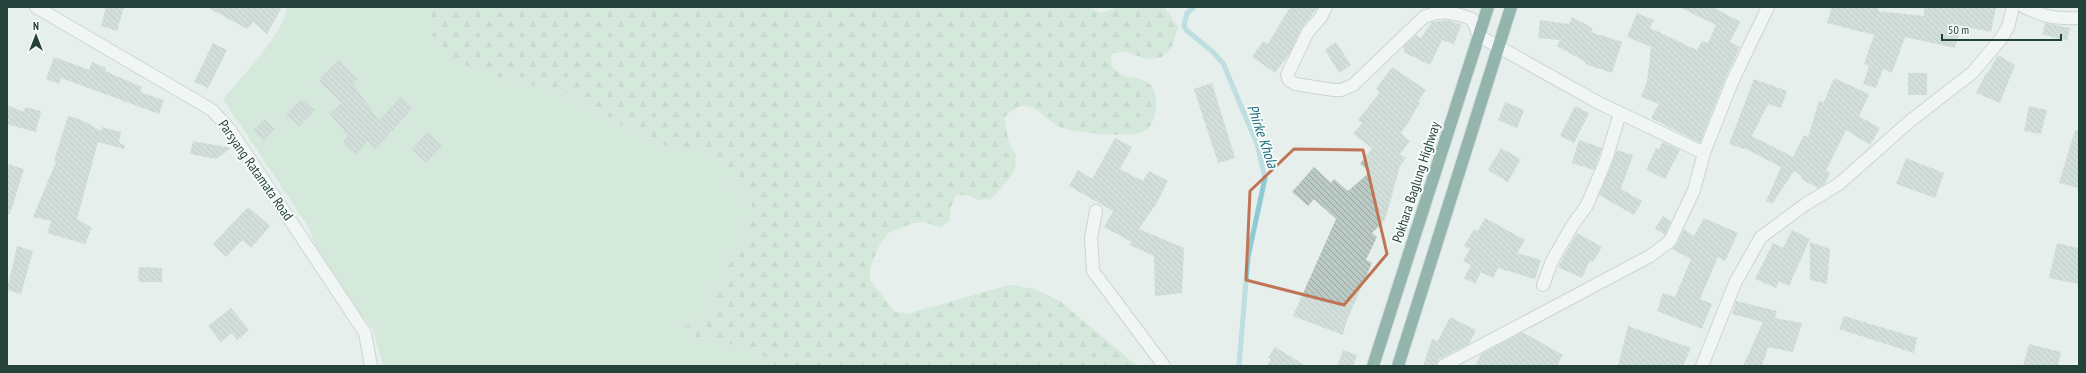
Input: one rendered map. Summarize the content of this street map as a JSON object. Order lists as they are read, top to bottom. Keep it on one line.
{"streets":{"highway":["Pokhara Baglung Highway"],"street":["Parsyang Ratamata Road"]},"water":["Phirke Khola"],"scale_bar":"50 m","north":"top"}
